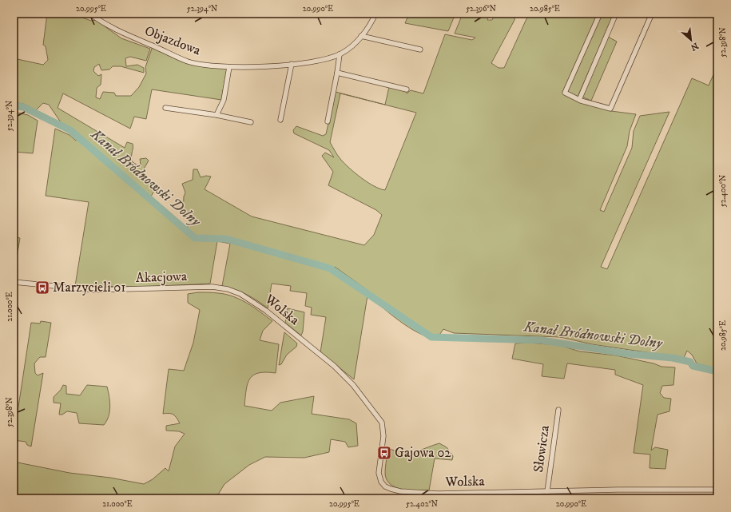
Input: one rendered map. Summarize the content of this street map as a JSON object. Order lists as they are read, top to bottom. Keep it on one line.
{"streets":{"street":["Objazdowa","Akacjowa","Wolska","Słowicza"]},"crossings":[["Akacjowa","Wolska"],["Wolska","Słowicza"]],"water":["Kanał Bródnowski Dolny"],"places":{"bus stop":["Marzycieli 01","Gajowa 02"]},"north":"bottom right","coordinates":["20.995°E","52.394°N","20.990°E","52.396°N","20.985°E","52.398°N","52.400°N","21.000°E","52.402°N"]}
